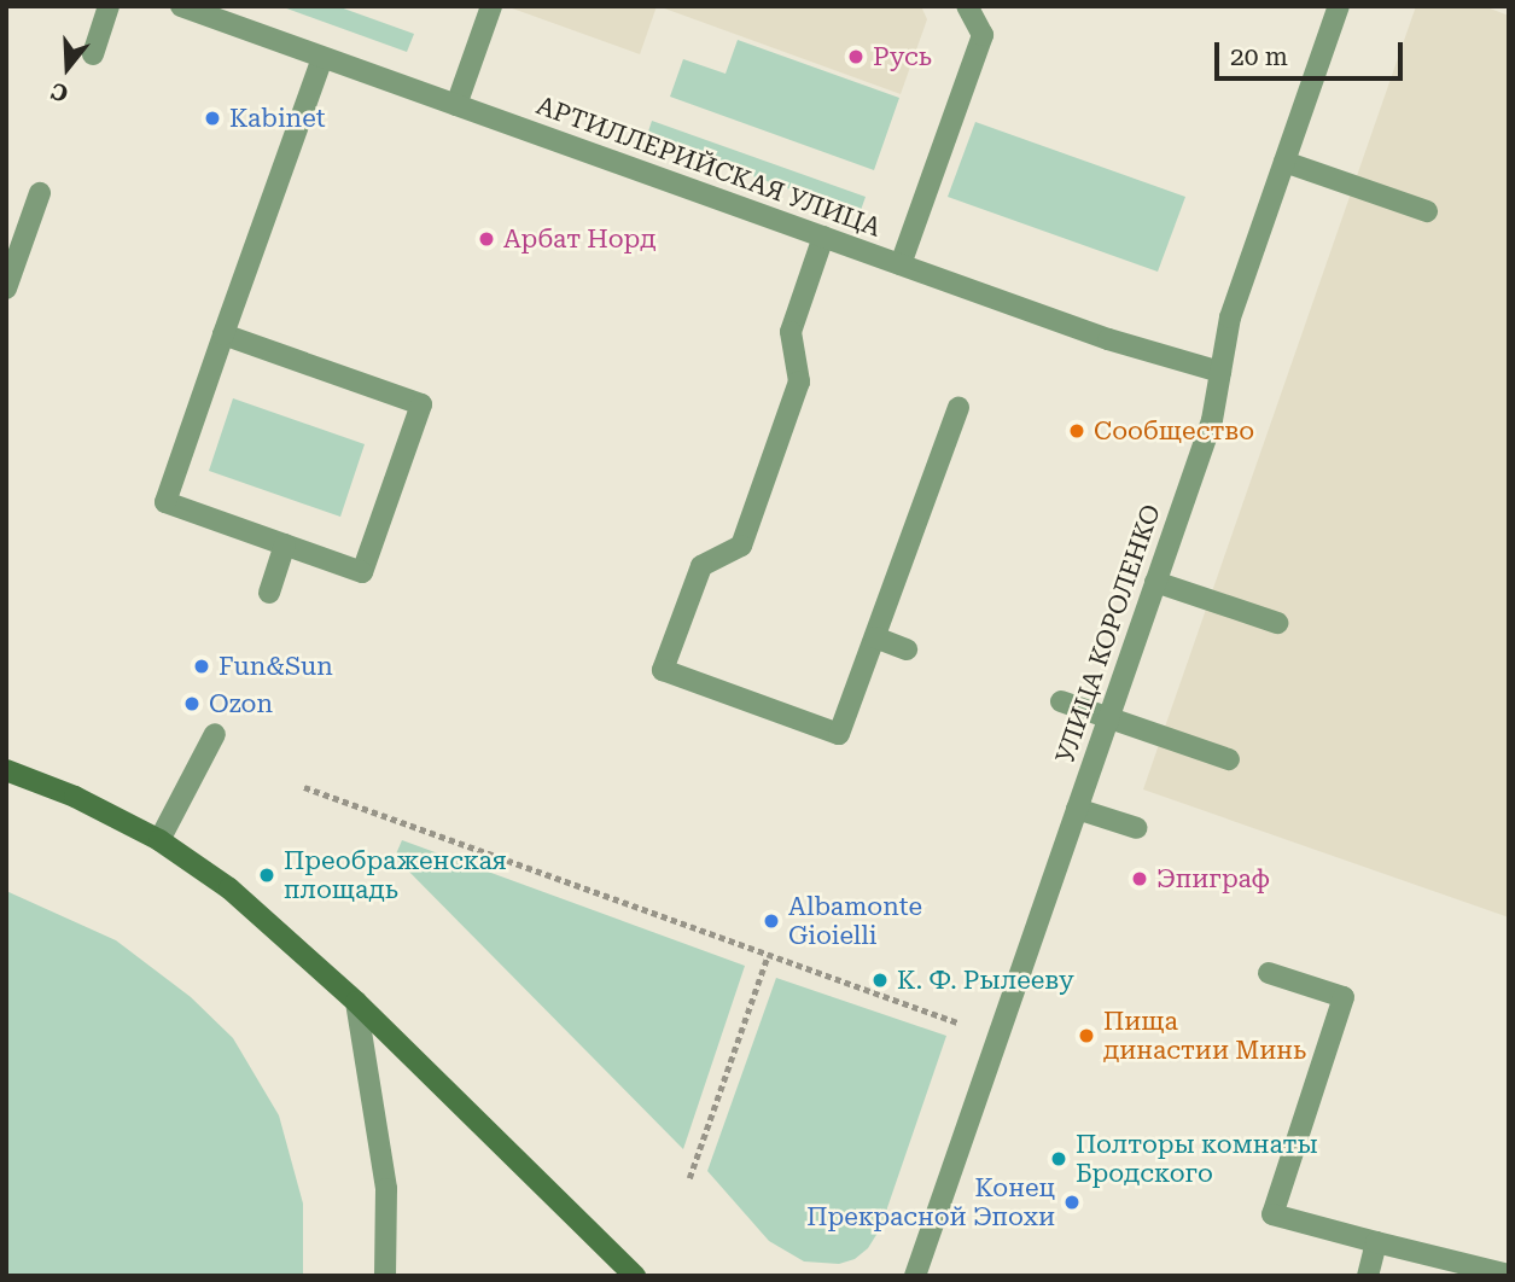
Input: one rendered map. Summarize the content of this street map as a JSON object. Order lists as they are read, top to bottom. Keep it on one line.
{"streets":{"street":["АРТИЛЛЕРИЙСКАЯ УЛИЦА","УЛИЦА КОРОЛЕНКО"]},"crossings":[["АРТИЛЛЕРИЙСКАЯ УЛИЦА","УЛИЦА КОРОЛЕНКО"]],"places":["Русь","Kabinet","Арбат Норд","Сообщество","Fun&Sun","Ozon","Преображенская площадь","Эпиграф","Albamonte Gioielli","К. Ф. Рылееву","Пища династии Минь","Полторы комнаты Бродского","Конец Прекрасной Эпохи"],"scale_bar":"20 m","north":"bottom"}
